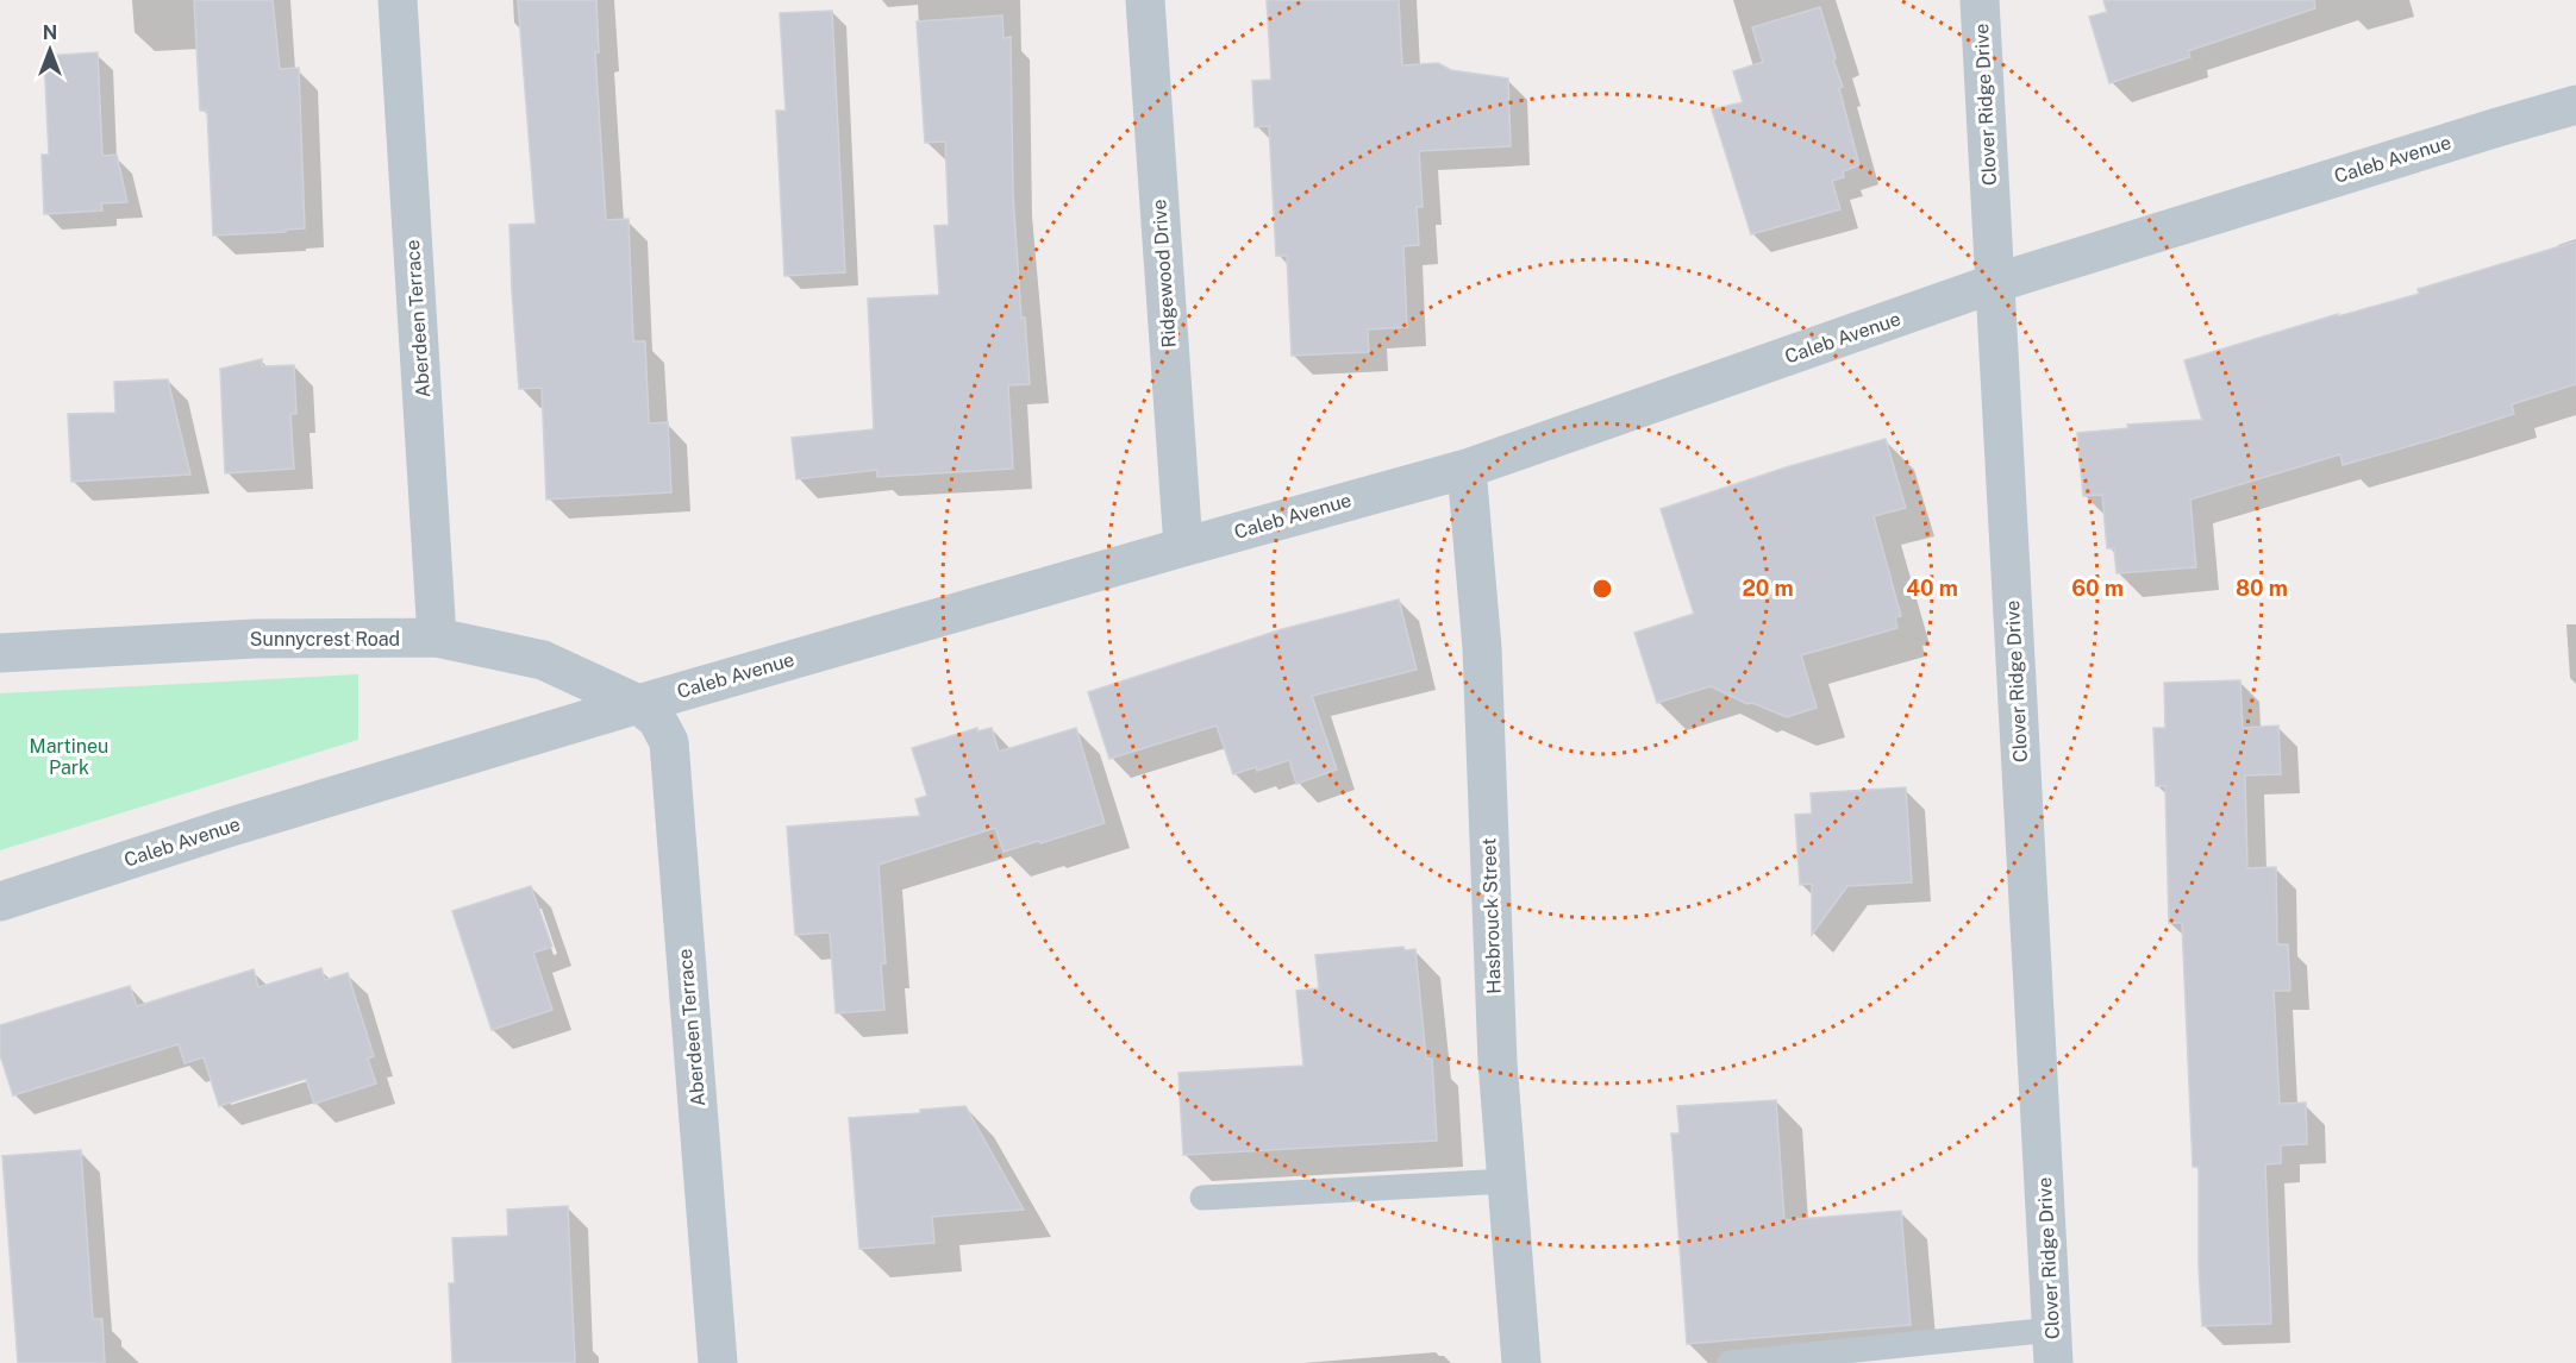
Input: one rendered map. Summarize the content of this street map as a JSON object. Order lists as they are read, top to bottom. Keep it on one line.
{"streets":{"street":["Clover Ridge Drive","Caleb Avenue","Ridgewood Drive","Aberdeen Terrace","Sunnycrest Road","Hasbrouck Street"]},"crossings":[["Clover Ridge Drive","Caleb Avenue"],["Caleb Avenue","Ridgewood Drive"],["Caleb Avenue","Aberdeen Terrace"],["Caleb Avenue","Sunnycrest Road"],["Caleb Avenue","Hasbrouck Street"],["Aberdeen Terrace","Sunnycrest Road"]],"parks":["Martineu Park"],"north":"top","rings":["20 m","40 m","60 m","80 m"]}
